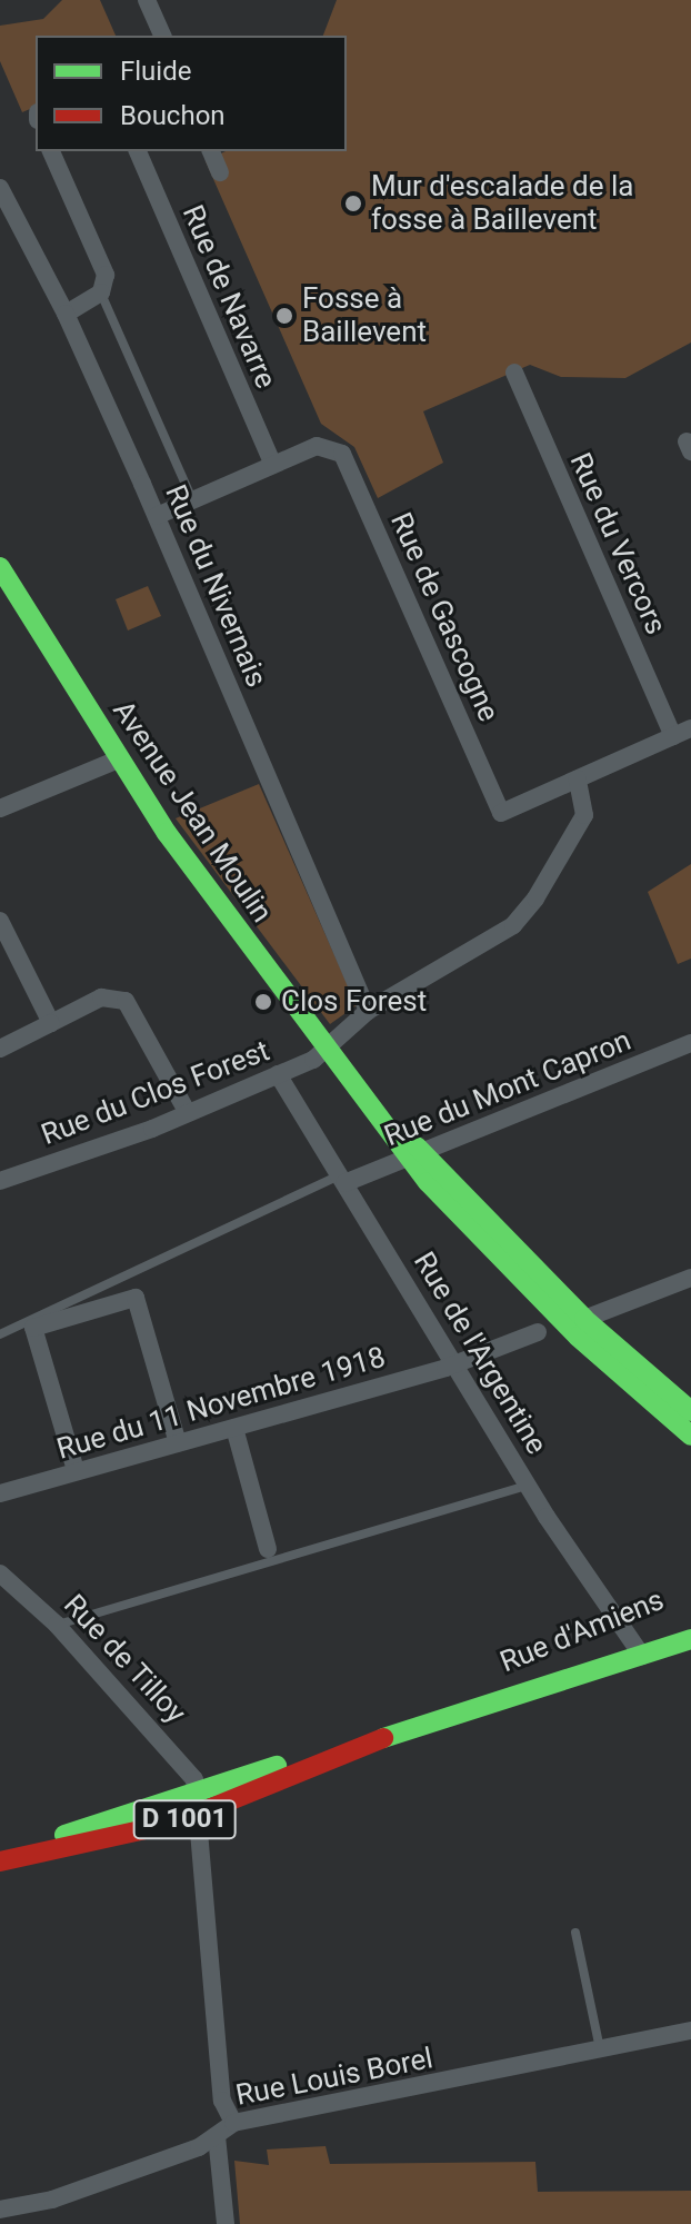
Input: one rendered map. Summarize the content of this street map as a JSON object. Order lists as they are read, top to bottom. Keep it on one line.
{"streets":{"street":["Rue de Navarre","Rue du Vercors","Rue du Nivernais","Rue de Gascogne","Avenue Jean Moulin","Rue du Mont Capron","Rue du Clos Forest","Rue de l'Argentine","Rue du 11 Novembre 1918","Rue d'Amiens","Rue de Tilloy","D 1001","Rue Louis Borel"]},"crossings":[["Rue de Navarre","Rue de Gascogne"],["Rue du Nivernais","Rue du Clos Forest"],["Rue de Gascogne","Rue du Clos Forest"],["Avenue Jean Moulin","Rue du Mont Capron"],["Avenue Jean Moulin","Rue du Clos Forest"],["Rue du Mont Capron","Rue de l'Argentine"],["Rue du Clos Forest","Rue de l'Argentine"],["Rue de l'Argentine","Rue du 11 Novembre 1918"],["Rue de l'Argentine","Rue d'Amiens"],["Rue d'Amiens","Rue de Tilloy"]],"places":["Mur d'escalade de la fosse à Baillevent","Fosse à Baillevent","Clos Forest"],"legend":["Fluide","Bouchon"]}
